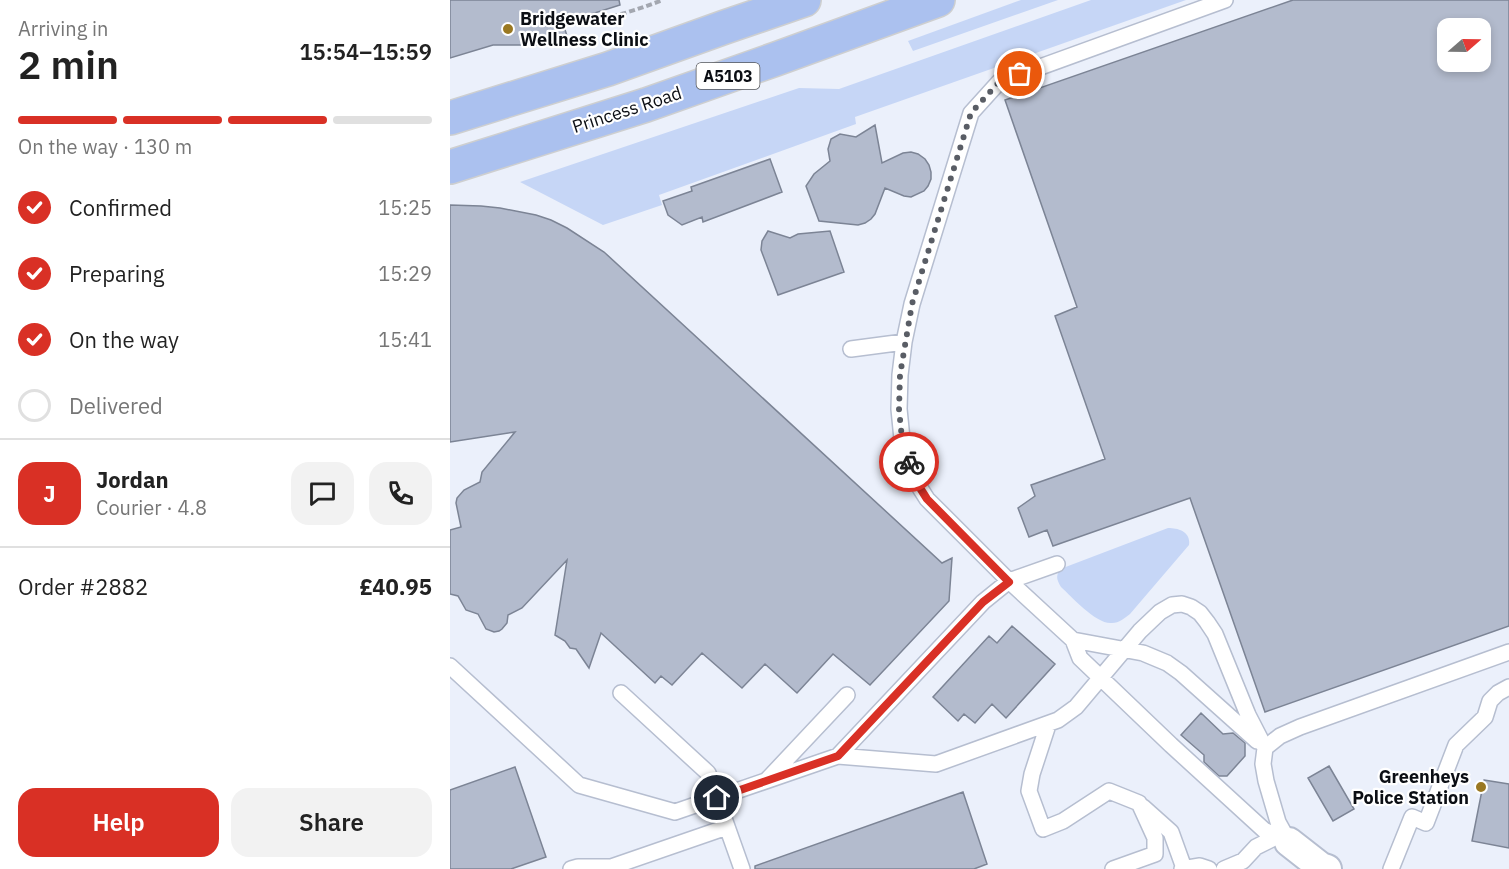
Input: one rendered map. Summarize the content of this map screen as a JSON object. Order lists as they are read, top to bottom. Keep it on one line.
{"streets":{"highway":["A5103","Princess Road"]},"places":["Bridgewater Wellness Clinic","Greenheys Police Station"],"north":"right","page":{"heading":["2 min","Arriving in","15:54–15:59"],"panel":["Jordan","Courier · 4.8","Order #2882","£40.95"],"bar":"On the way · 130 m","list":[["Confirmed","15:25"],["Preparing","15:29"],["On the way","15:41"],"Delivered"],"round":"J","buttons":["Help","Share"]}}
